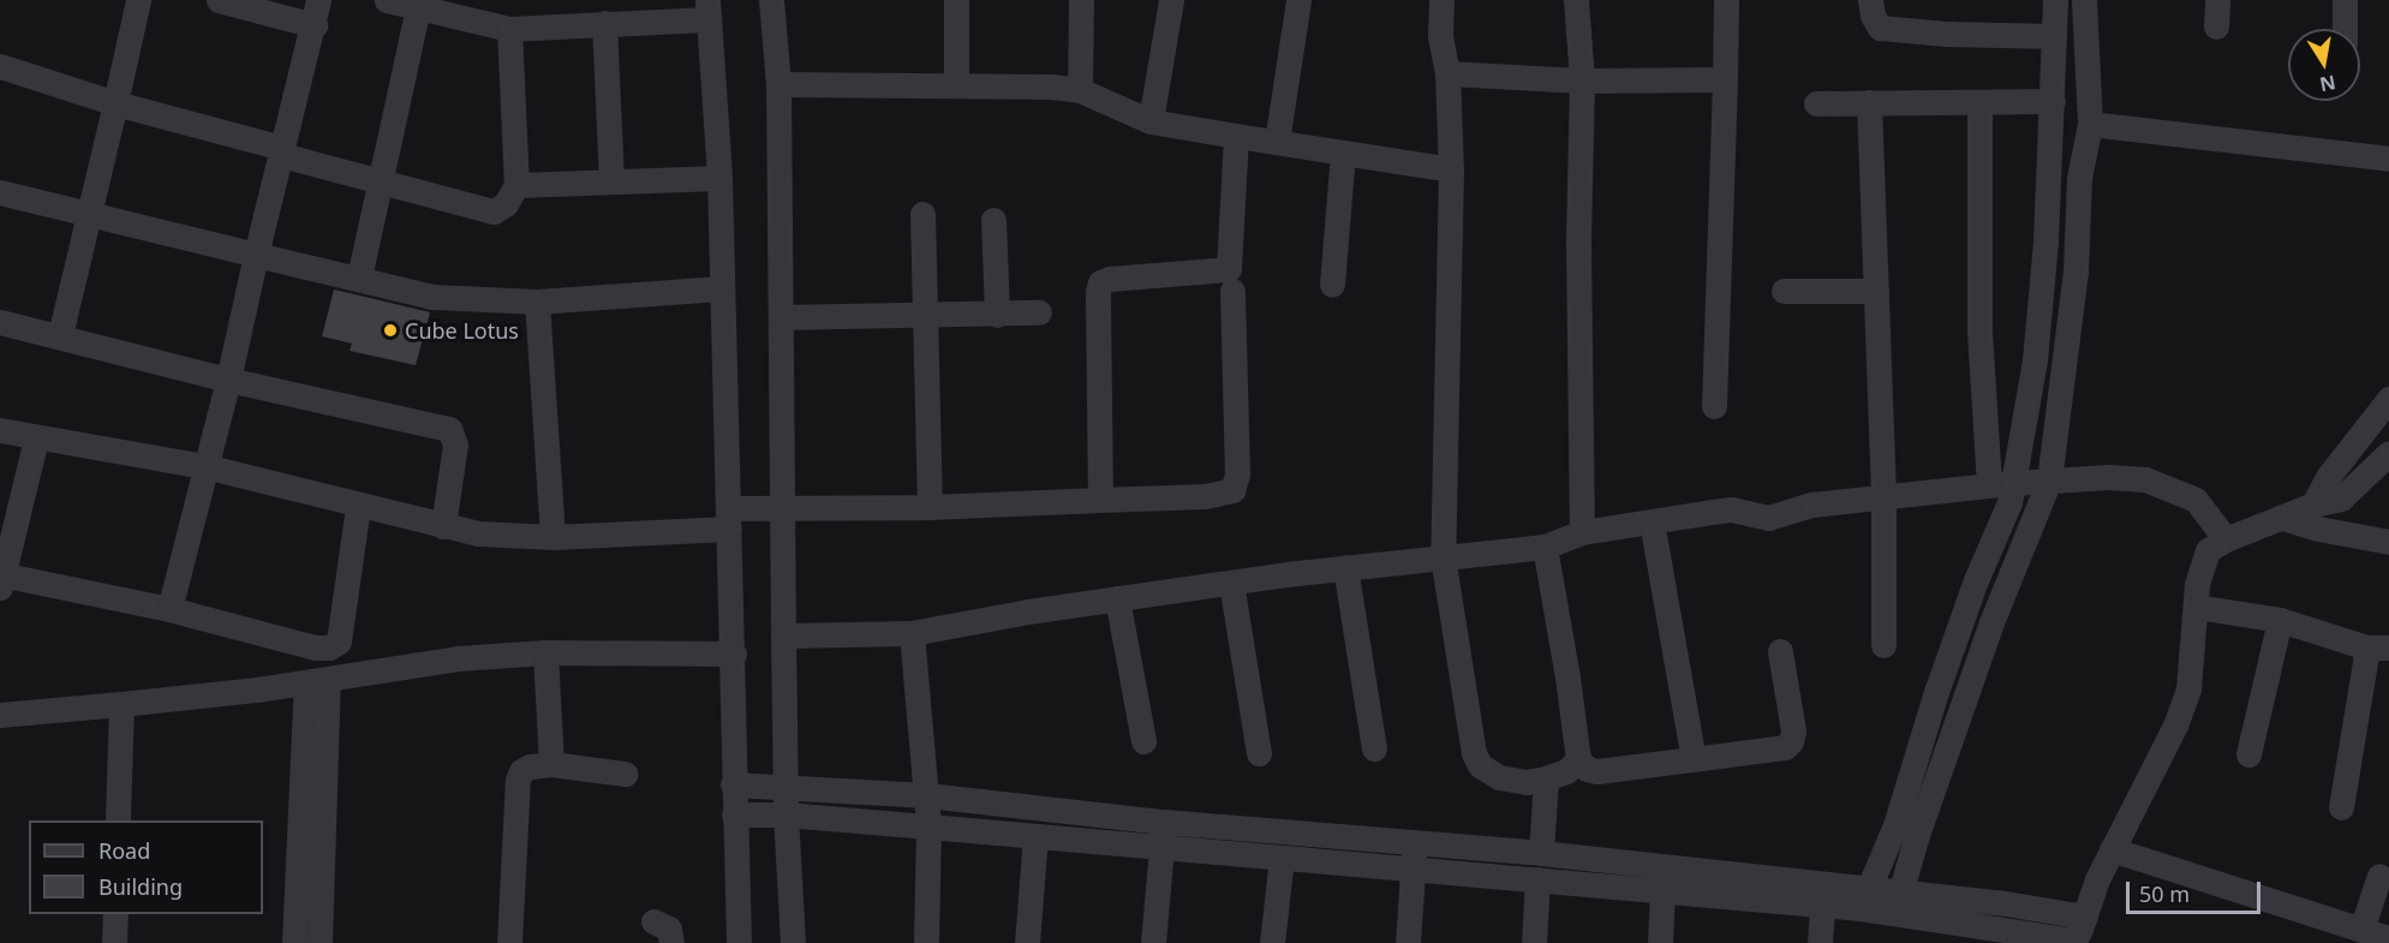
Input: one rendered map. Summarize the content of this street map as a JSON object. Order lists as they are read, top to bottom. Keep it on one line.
{"places":["Cube Lotus"],"legend":["Road","Building"],"scale_bar":"50 m","north":"bottom"}
